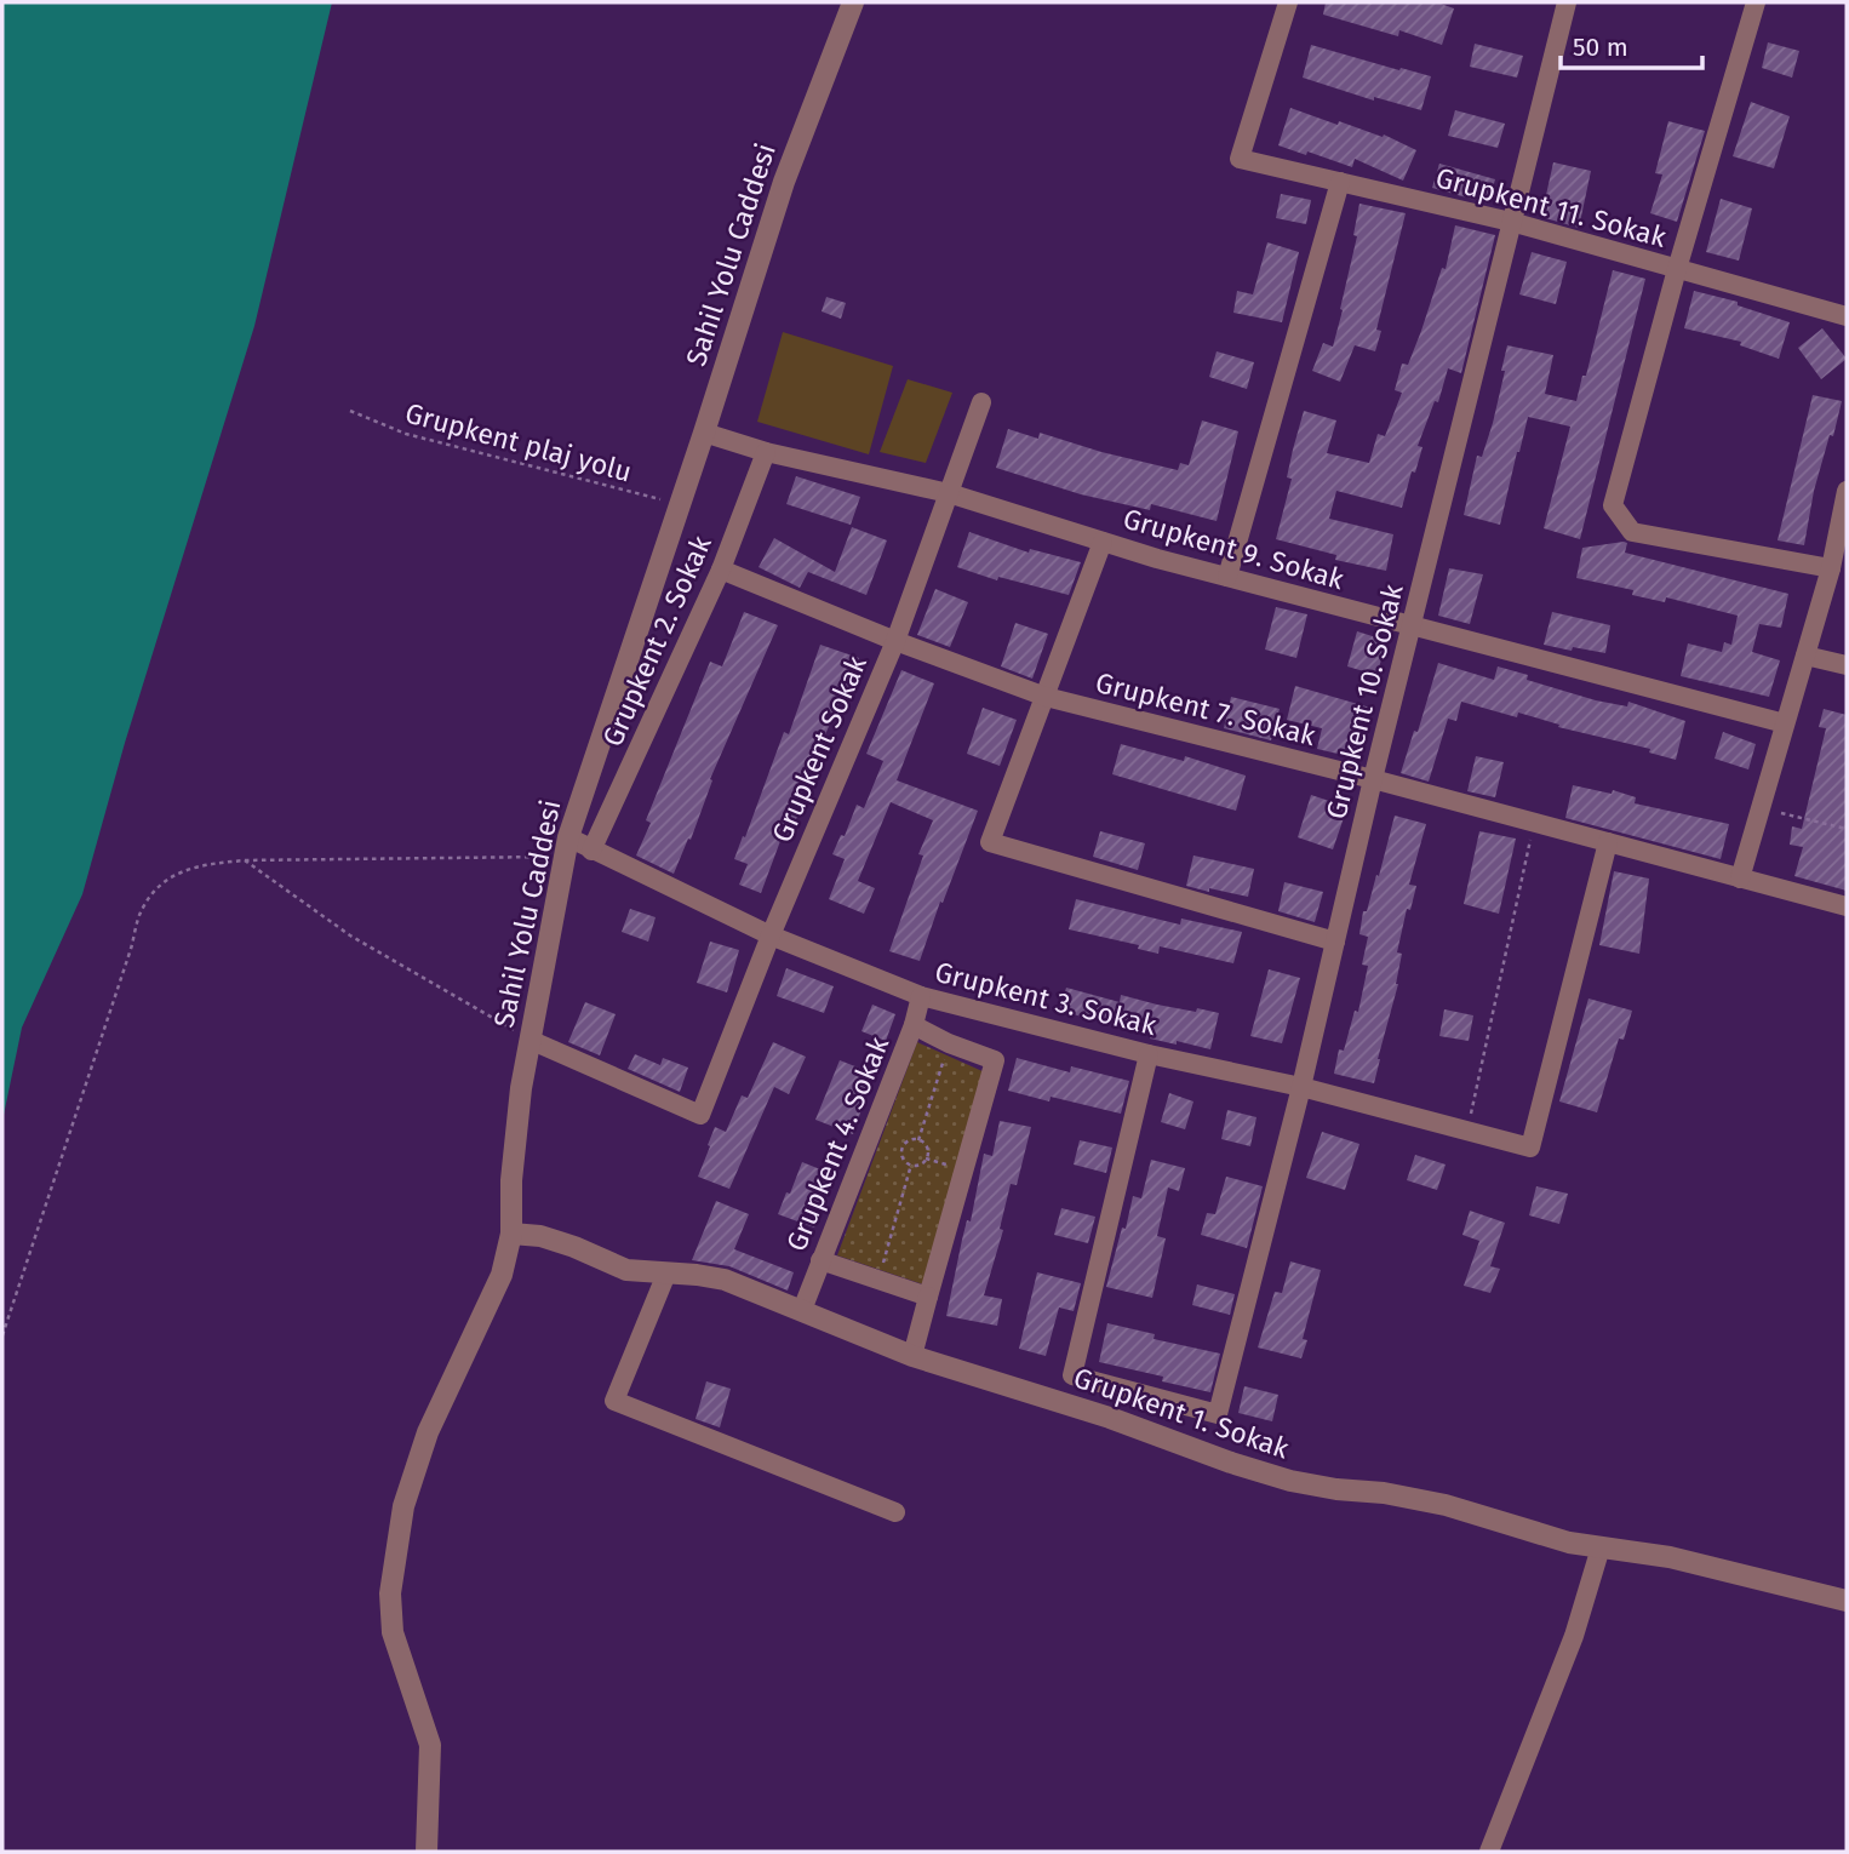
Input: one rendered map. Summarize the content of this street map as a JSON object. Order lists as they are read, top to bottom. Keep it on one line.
{"streets":{"street":["Grupkent 11. Sokak","Sahil Yolu Caddesi","Grupkent 9. Sokak","Grupkent 2. Sokak","Grupkent 10. Sokak","Grupkent 7. Sokak","Grupkent Sokak","Grupkent 3. Sokak","Grupkent 4. Sokak","Grupkent 1. Sokak"],"path":["Grupkent plaj yolu"]},"crossings":[["Grupkent 11. Sokak","Grupkent 10. Sokak"],["Sahil Yolu Caddesi","Grupkent plaj yolu"],["Sahil Yolu Caddesi","Grupkent 9. Sokak"],["Sahil Yolu Caddesi","Grupkent Sokak"],["Sahil Yolu Caddesi","Grupkent 3. Sokak"],["Sahil Yolu Caddesi","Grupkent 1. Sokak"],["Grupkent 9. Sokak","Grupkent 2. Sokak"],["Grupkent 9. Sokak","Grupkent 10. Sokak"],["Grupkent 9. Sokak","Grupkent Sokak"],["Grupkent 2. Sokak","Grupkent 7. Sokak"],["Grupkent 2. Sokak","Grupkent 3. Sokak"],["Grupkent 10. Sokak","Grupkent 7. Sokak"],["Grupkent 10. Sokak","Grupkent 3. Sokak"],["Grupkent 7. Sokak","Grupkent Sokak"],["Grupkent 7. Sokak","Grupkent 3. Sokak"],["Grupkent Sokak","Grupkent 3. Sokak"],["Grupkent 3. Sokak","Grupkent 4. Sokak"],["Grupkent 4. Sokak","Grupkent 1. Sokak"]],"scale_bar":"50 m"}
